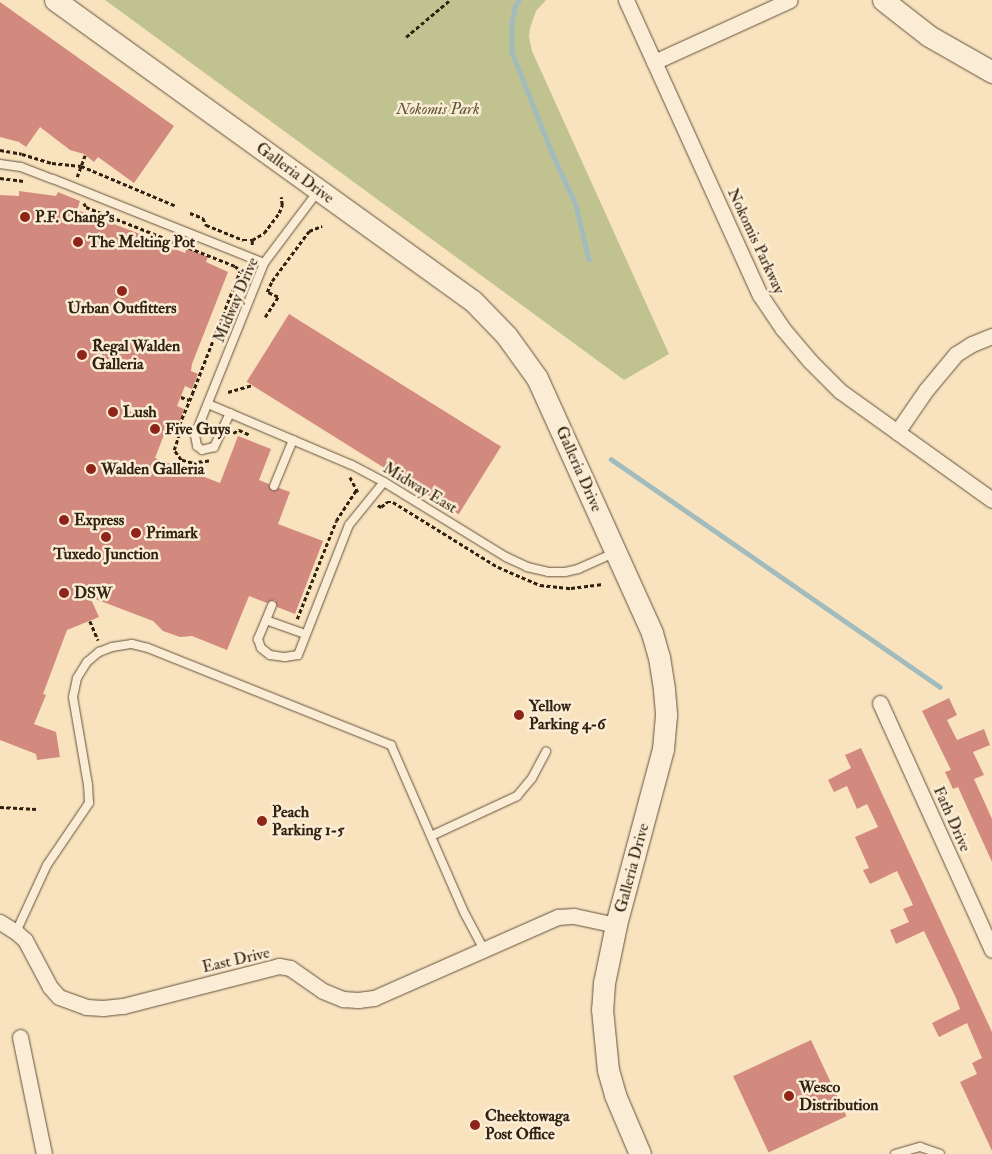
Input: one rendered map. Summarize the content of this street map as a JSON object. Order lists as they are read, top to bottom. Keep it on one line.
{"streets":{"street":["Galleria Drive","Nokomis Parkway","Fath Drive","East Drive"],"lane":["Midway Drive","Midway East"]},"crossings":[["Galleria Drive","Midway Drive"],["Galleria Drive","Midway East"],["Galleria Drive","East Drive"],["Midway Drive","Midway East"]],"parks":["Nokomis Park"],"places":["P.F. Chang's","The Melting Pot","Urban Outfitters","Regal Walden Galleria","Lush","Five Guys","Walden Galleria","Express","Primark","Tuxedo Junction","DSW","Yellow Parking 4-6","Peach Parking 1-5","Wesco Distribution","Cheektowaga Post Office"]}
